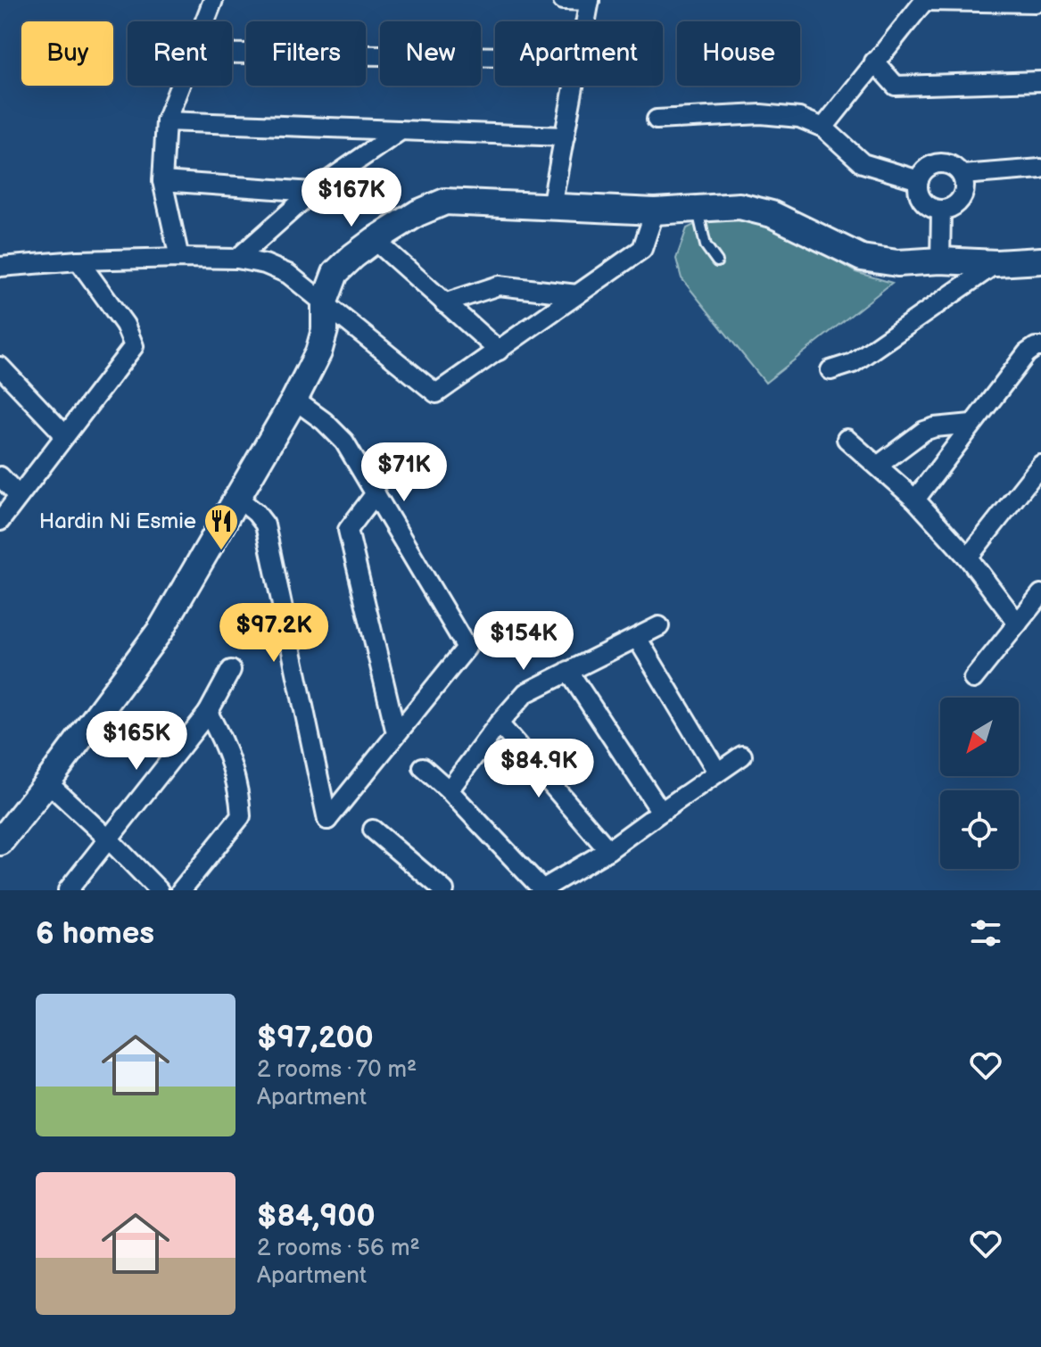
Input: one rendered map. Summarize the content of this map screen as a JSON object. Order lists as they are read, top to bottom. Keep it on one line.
{"places":{"restaurant":["Hardin Ni Esmie"]},"north":"bottom left","page":{"chip":["Buy","Rent","Filters","New","Apartment","House"],"price":["$167K","$71K","$97.2K","$154K","$165K","$84.9K"],"heading":"6 homes","list":[{"name":"$97,200","note":"2 rooms · 70 m² · Apartment"},{"name":"$84,900","note":"2 rooms · 56 m² · Apartment"}]}}
